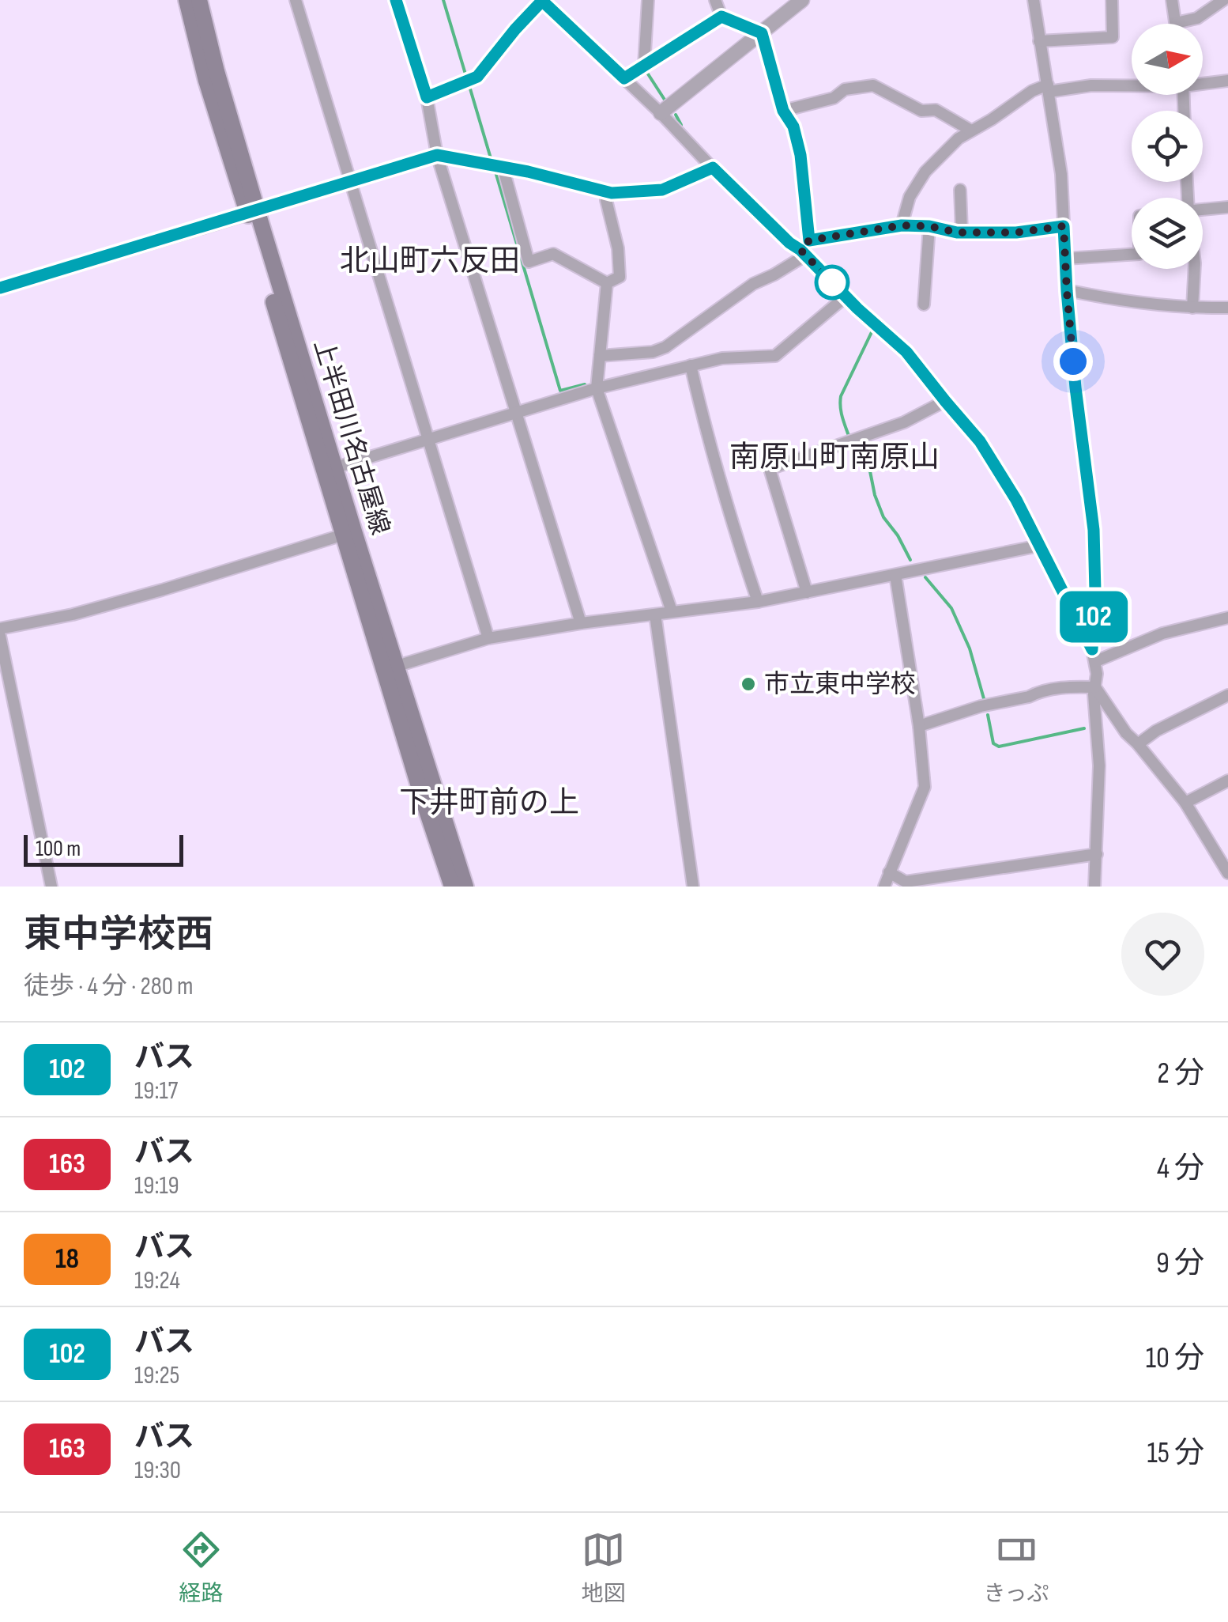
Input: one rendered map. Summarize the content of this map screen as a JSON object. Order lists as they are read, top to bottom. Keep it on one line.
{"streets":{"main road":["上半田川名古屋線"]},"districts":["北山町六反田","南原山町南原山","下井町前の上"],"places":["市立東中学校"],"lines":["bus line 102"],"scale_bar":"100 m","north":"right","page":{"on_map":"102","scale":"100 m","heading":["東中学校西","徒歩 · 4 分 · 280 m"],"list":[{"mark":"102","name":"バス","note":"19:17","value":"2 分"},{"mark":"163","name":"バス","note":"19:19","value":"4 分"},{"mark":"18","name":"バス","note":"19:24","value":"9 分"},{"mark":"102","name":"バス","note":"19:25","value":"10 分"},{"mark":"163","name":"バス","note":"19:30","value":"15 分"}],"tabs":["経路","地図","きっぷ"]}}
